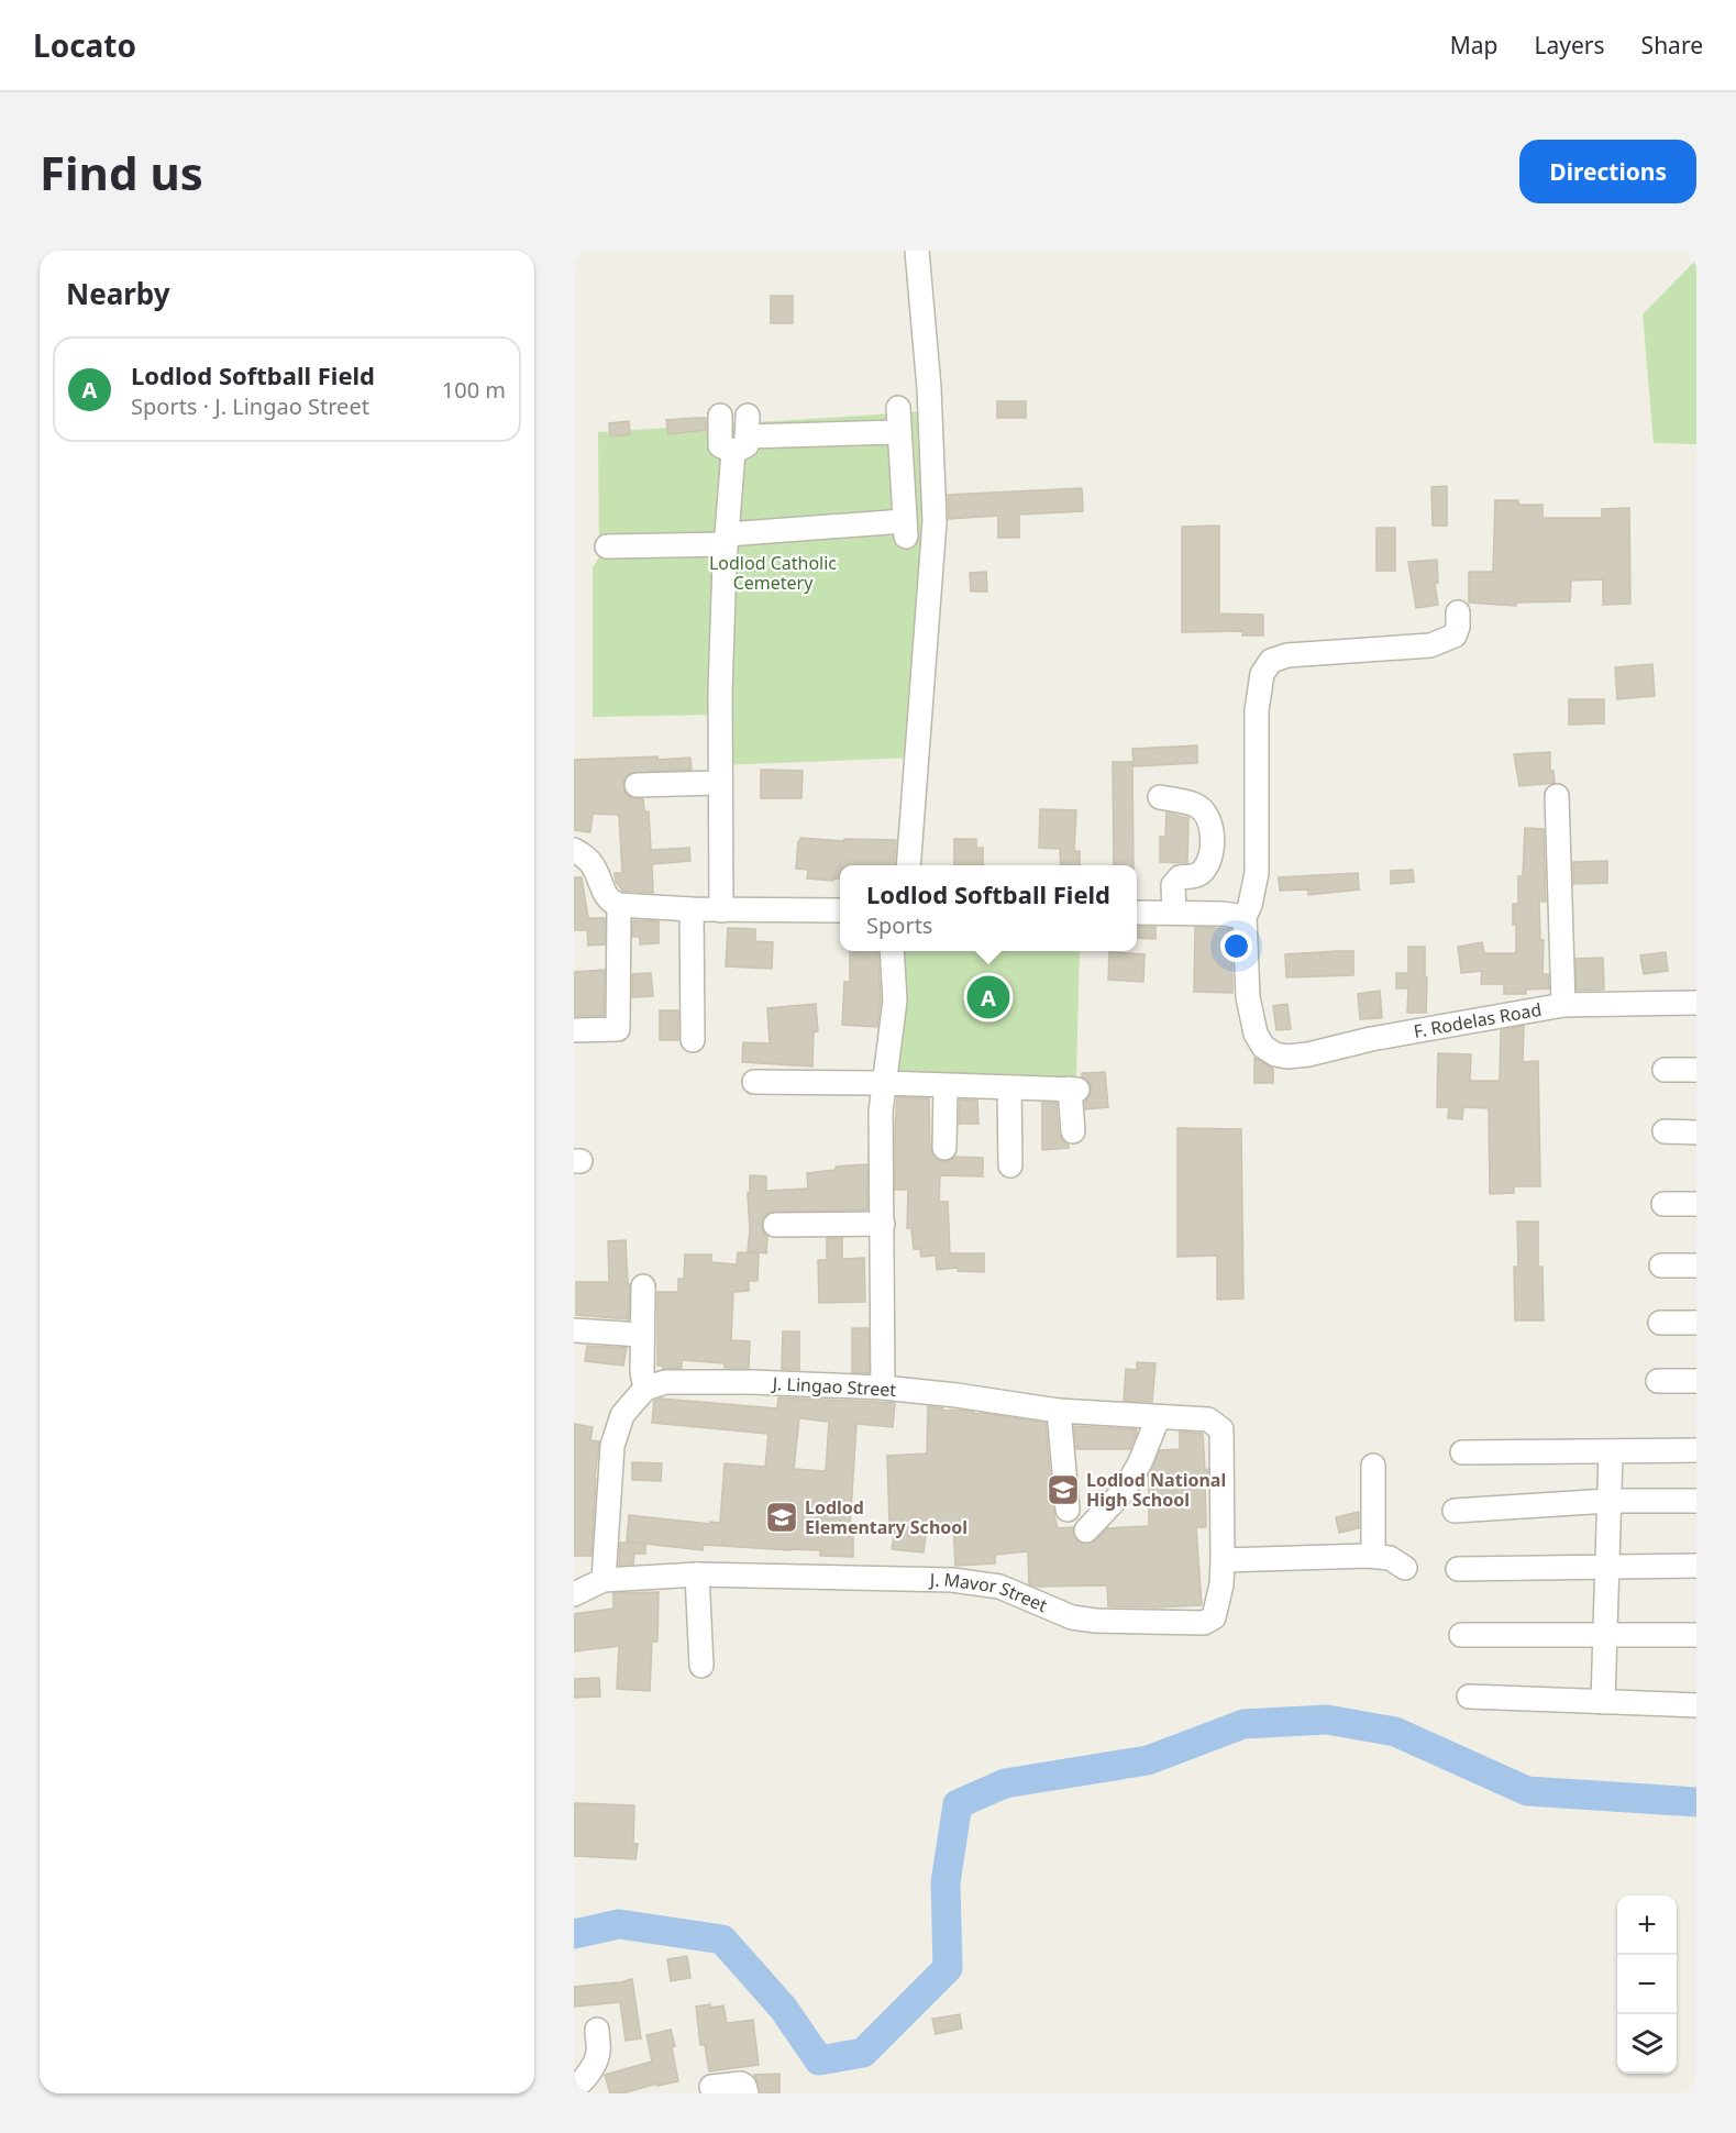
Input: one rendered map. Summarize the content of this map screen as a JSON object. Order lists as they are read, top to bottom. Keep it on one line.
{"streets":{"street":["F. Rodelas Road","J. Lingao Street","J. Mavor Street"]},"crossings":[["J. Lingao Street","J. Mavor Street"]],"parks":["Lodlod Catholic Cemetery"],"places":{"school or university":["Lodlod National High School","Lodlod Elementary School"]},"page":{"header":"Locato","nav":["Map","Layers","Share"],"buttons":"Directions","title":"Find us","heading":"Nearby","list":[{"mark":"A","name":"Lodlod Softball Field","note":"Sports · J. Lingao Street","value":"100 m"}],"popup":["Lodlod Softball Field","Sports"],"pins":"A","map_buttons":["+","−"]}}
